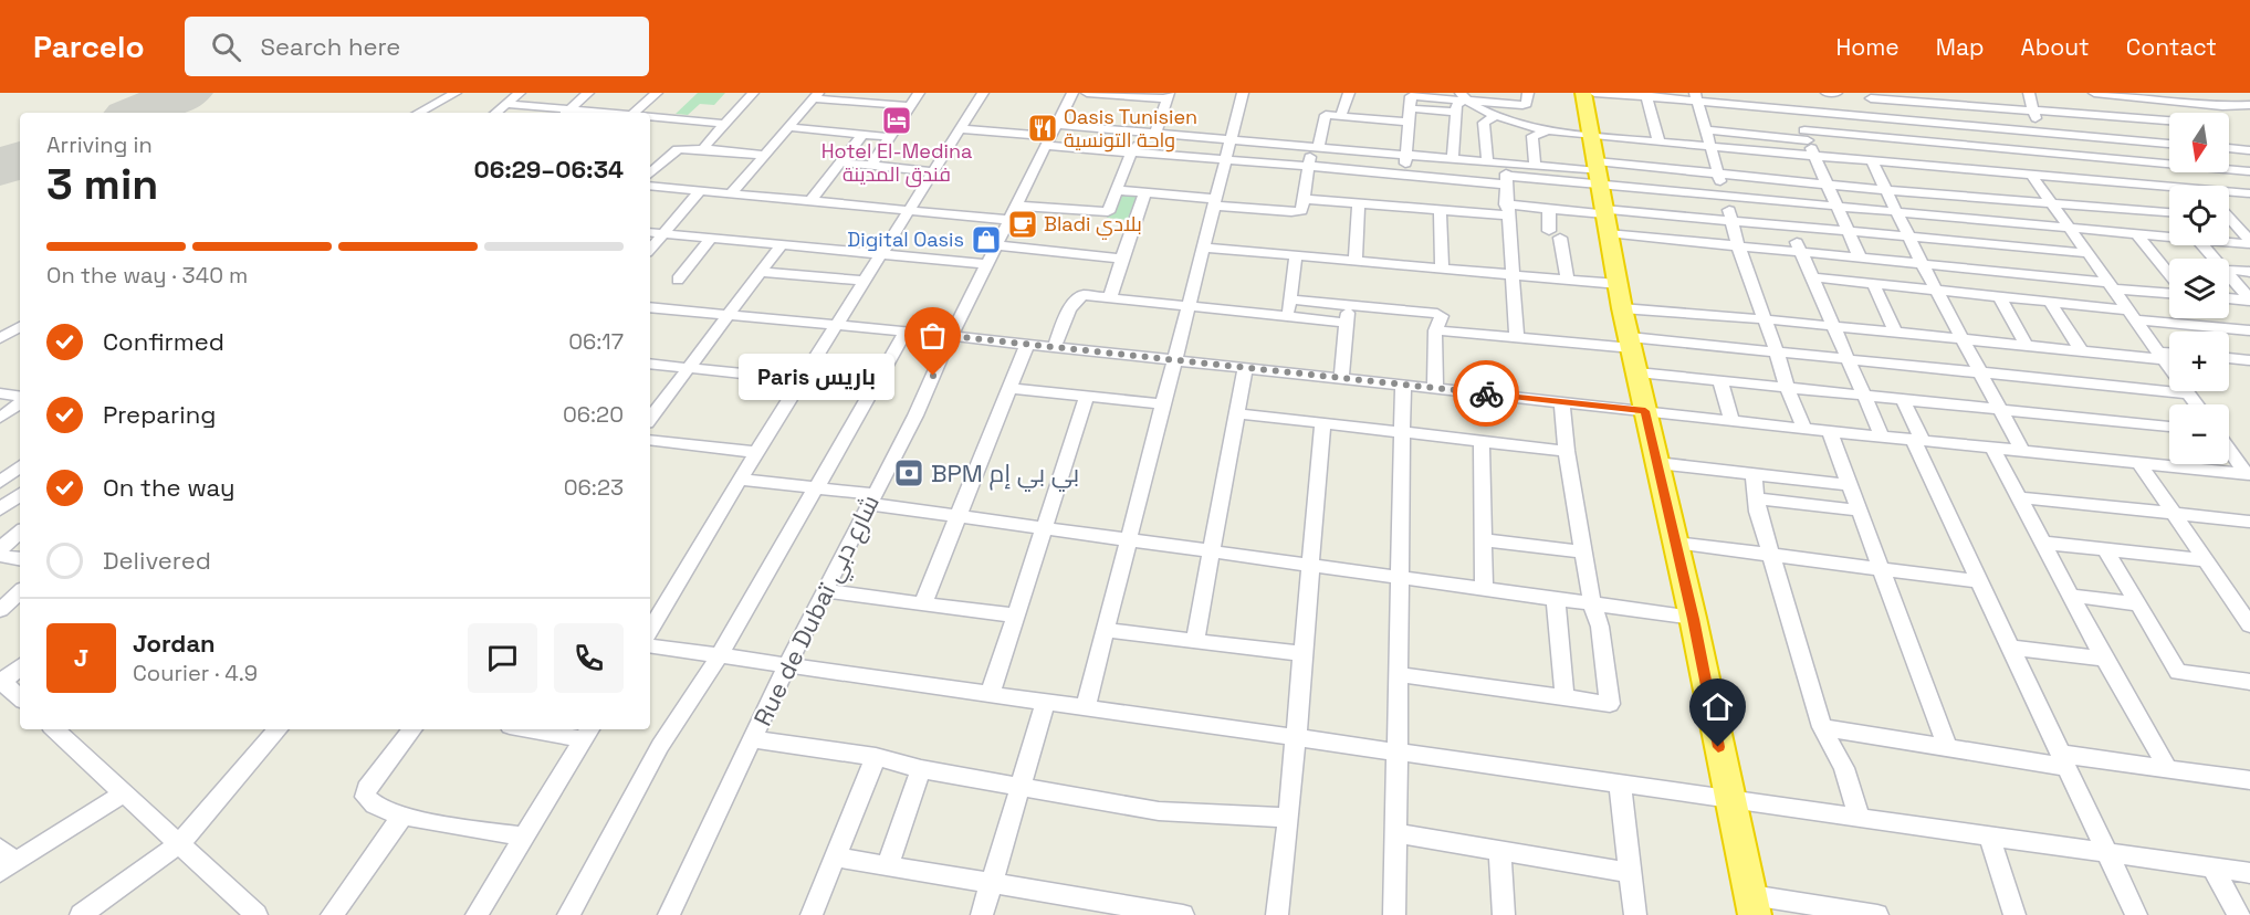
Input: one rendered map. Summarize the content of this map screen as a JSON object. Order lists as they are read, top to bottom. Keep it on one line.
{"streets":{"street":["Rue de Dubaï شارع دبي"]},"places":{"hotel":["Hotel El-Medina فندق المدينة"],"restaurant":["Oasis Tunisien واحة التونسية"],"cafe":["Bladi بلادي"],"shop":["Digital Oasis"],"other":["Paris باريس"],"bank":["BPM بي بي إم"]},"north":"bottom","page":{"header":"Parcelo","search":"Search here","nav":["Home","Map","About","Contact"],"map_buttons":["+","−"],"heading":["3 min","Arriving in","06:29–06:34"],"panel":["Jordan","Courier · 4.9"],"bar":"On the way · 340 m","list":[["Confirmed","06:17"],["Preparing","06:20"],["On the way","06:23"],"Delivered"],"bubble":"Paris باريس","round":"J"}}
